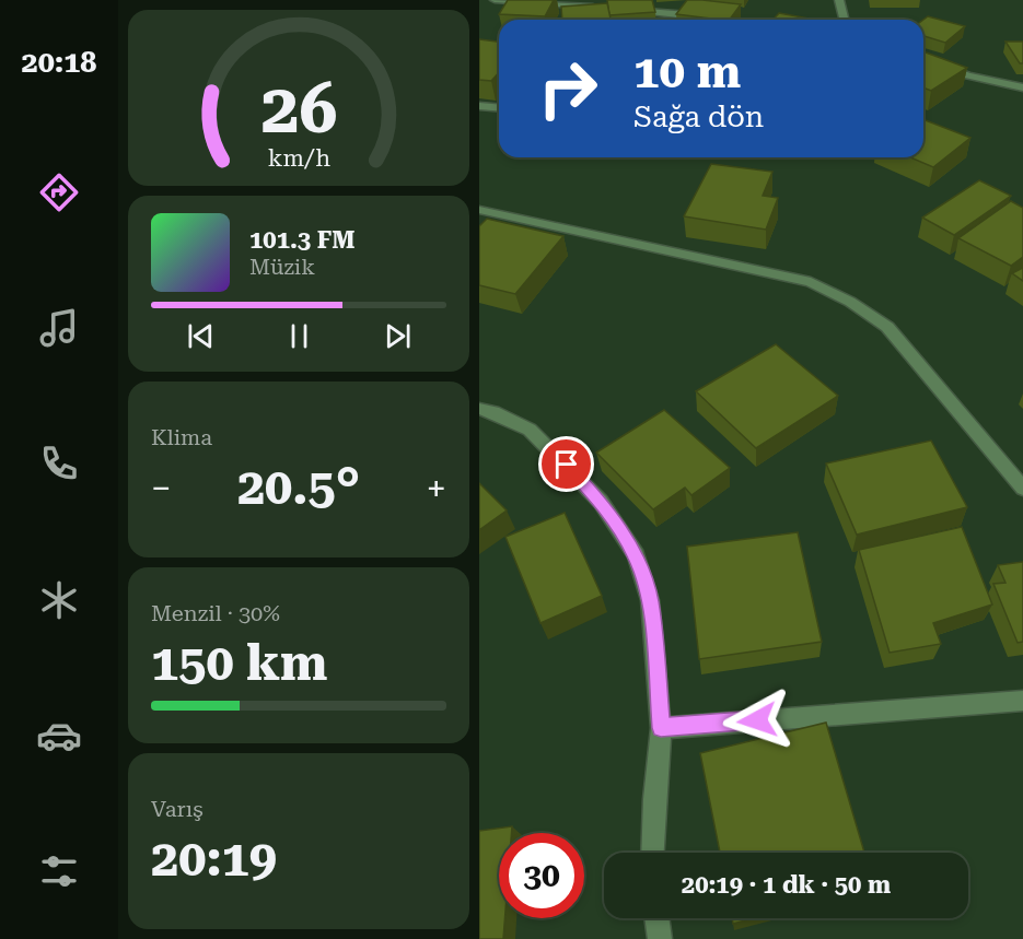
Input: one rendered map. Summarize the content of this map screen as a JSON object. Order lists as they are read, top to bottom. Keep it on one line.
{"page":{"tabs":"20:18","turn":["10 m","Sağa dön"],"song":["101.3 FM","Müzik"],"tile":["Klima",["Menzil · 30%","150 km"],["Varış","20:19"]],"heat":["−","20.5°","+"],"limit":"30","trip":"20:19 · 1 dk · 50 m","gauge":["26","km/h"]}}
